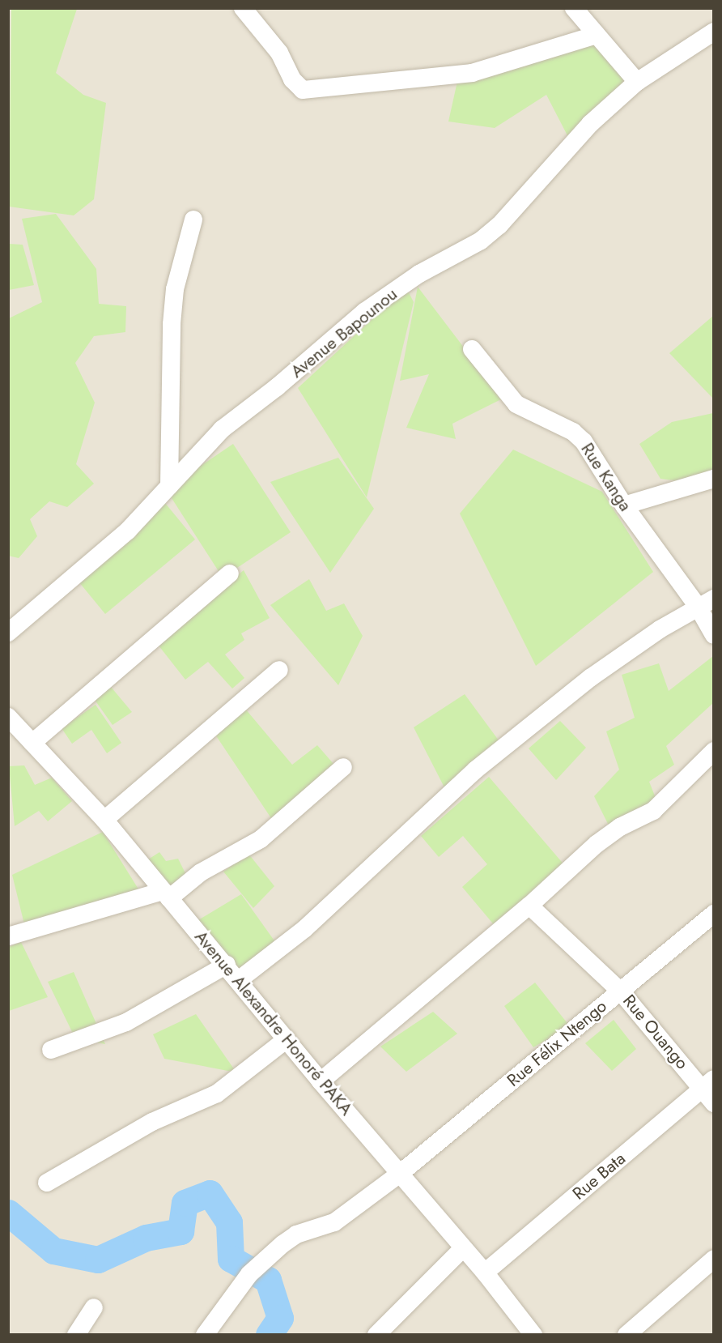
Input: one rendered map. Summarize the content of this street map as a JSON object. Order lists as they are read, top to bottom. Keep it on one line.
{"streets":{"street":["Avenue Bapounou","Rue Kanga","Avenue Alexandre Honoré PAKA","Rue Ouango","Rue Félix Ntengo","Rue Bata"]},"crossings":[["Avenue Alexandre Honoré PAKA","Rue Félix Ntengo"],["Avenue Alexandre Honoré PAKA","Rue Bata"],["Rue Ouango","Rue Félix Ntengo"],["Rue Ouango","Rue Bata"]]}
